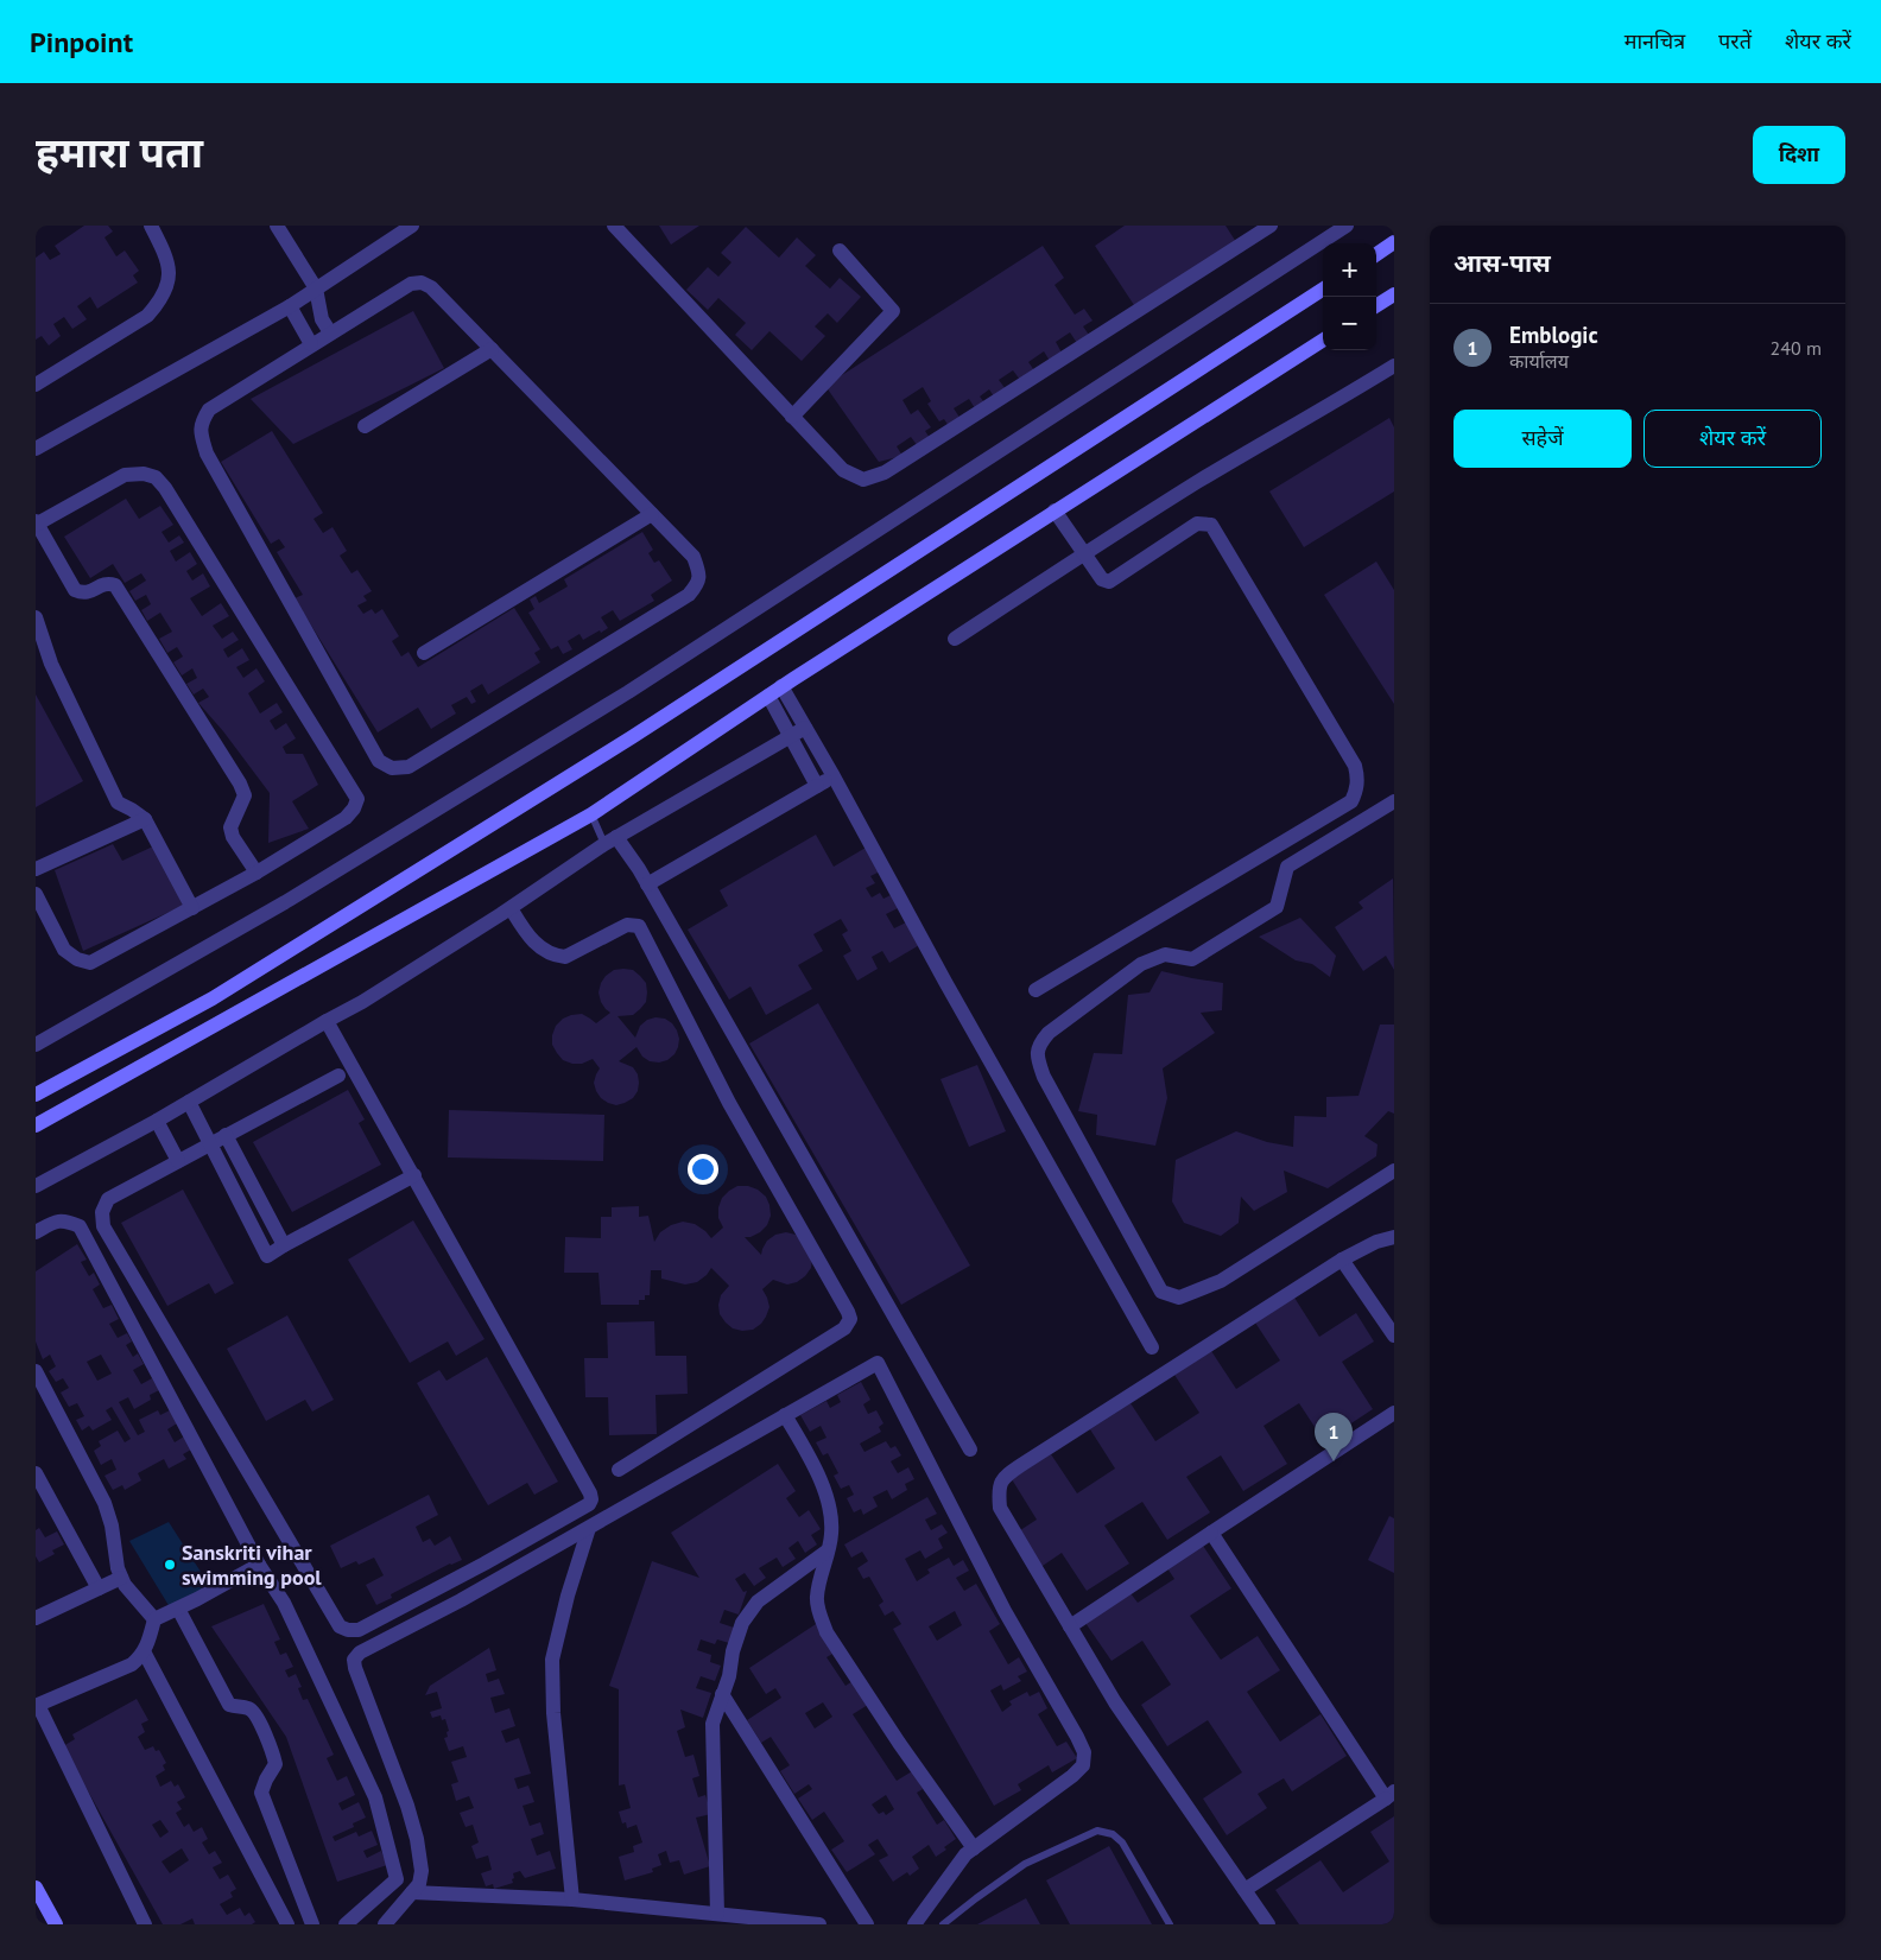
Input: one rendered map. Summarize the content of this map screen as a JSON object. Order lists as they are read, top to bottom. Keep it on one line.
{"places":["Sanskriti vihar swimming pool"],"page":{"header":"Pinpoint","nav":["मानचित्र","परतें","शेयर करें"],"title":"हमारा पता","buttons":["दिशा",["सहेजें","शेयर करें"]],"heading":"आस-पास","map_buttons":["+","−"],"list":[{"mark":"1","name":"Emblogic","note":"कार्यालय","value":"240 m"}],"pins":"1"}}
